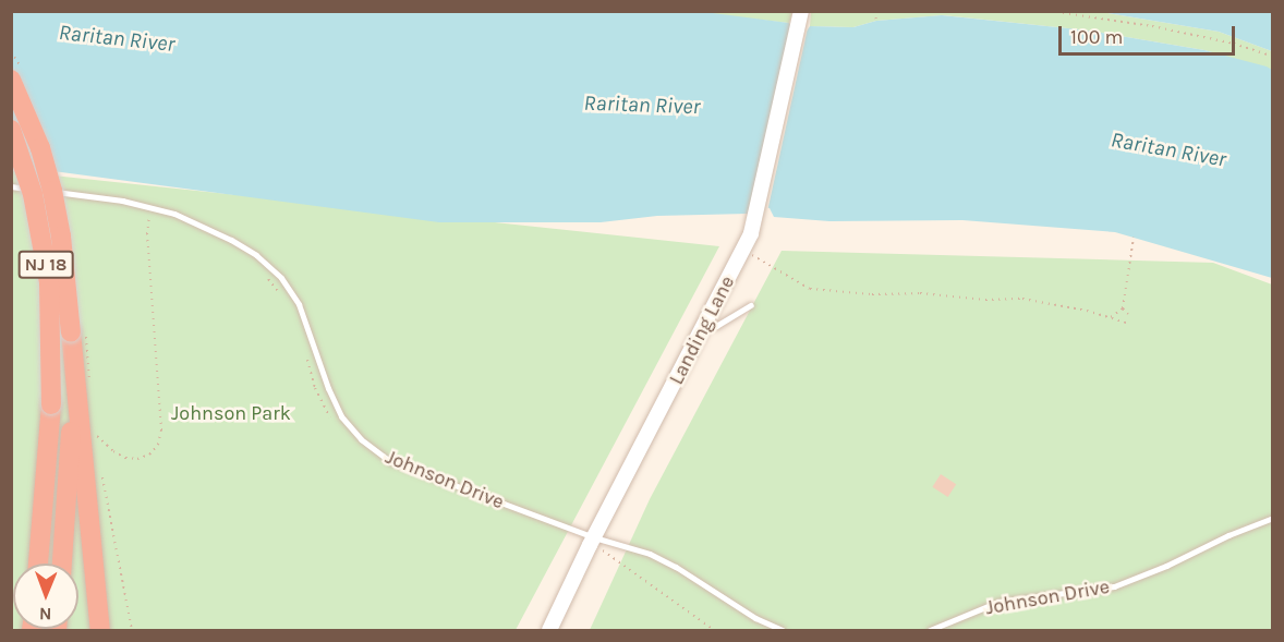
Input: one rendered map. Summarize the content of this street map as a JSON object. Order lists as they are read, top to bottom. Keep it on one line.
{"streets":{"highway":["NJ 18"],"street":["Landing Lane"],"lane":["Johnson Drive"]},"crossings":[["Landing Lane","Johnson Drive"]],"water":["Raritan River"],"parks":["Johnson Park"],"scale_bar":"100 m","north":"bottom"}
